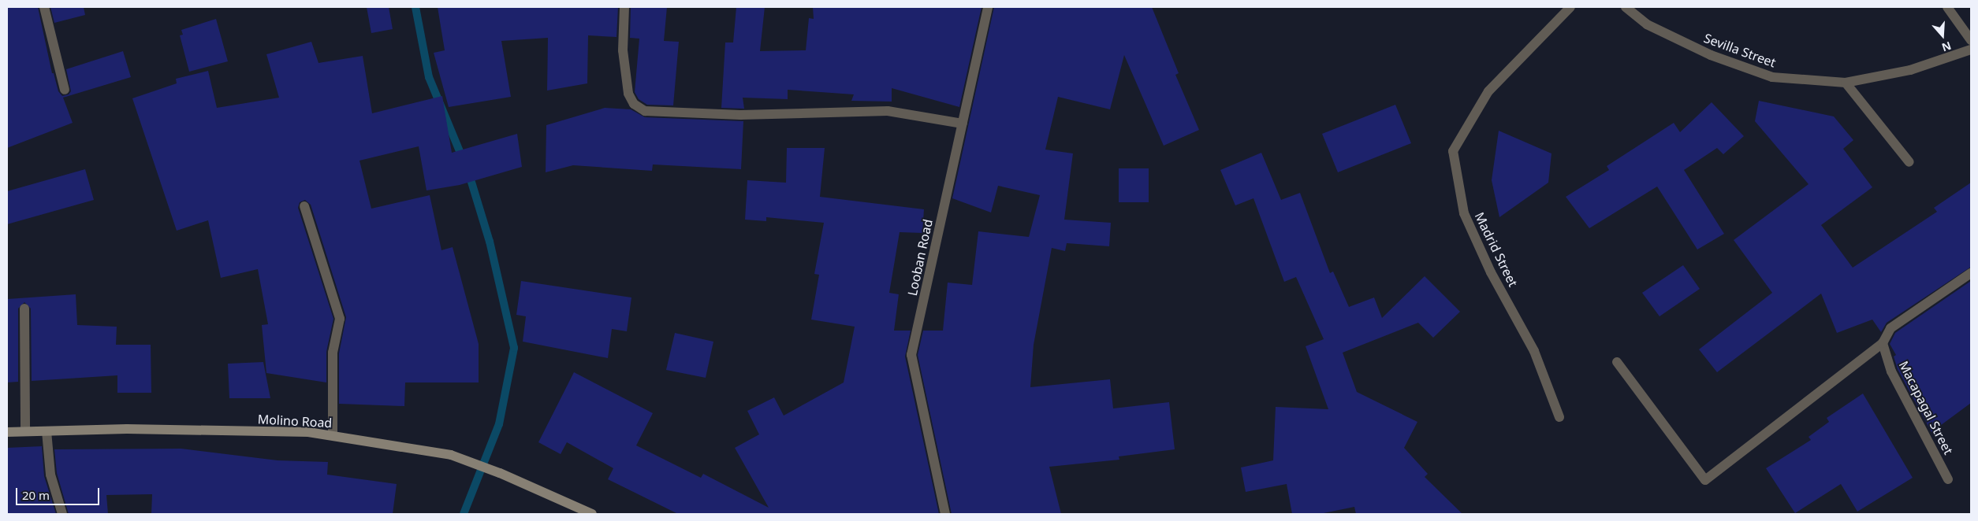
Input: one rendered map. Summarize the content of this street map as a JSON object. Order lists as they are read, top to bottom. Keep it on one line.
{"streets":{"main road":["Molino Road"],"street":["Sevilla Street","Madrid Street","Looban Road","Macapagal Street"]},"scale_bar":"20 m","north":"bottom"}
